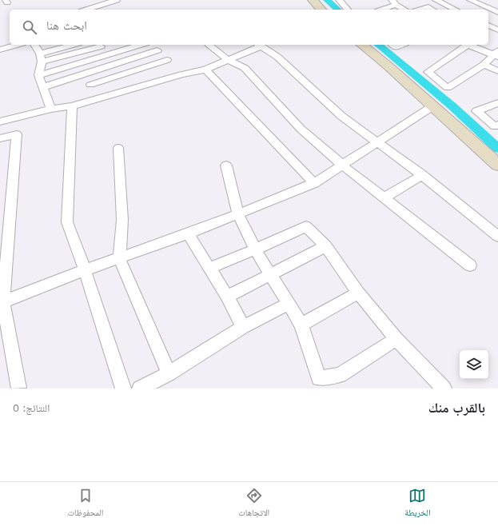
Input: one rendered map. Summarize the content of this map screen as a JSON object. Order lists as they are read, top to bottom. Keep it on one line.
{"page":{"search":"ابحث هنا","heading":["بالقرب منك","النتائج: 0"],"nav":["الخريطة","الاتجاهات","المحفوظات"]}}
